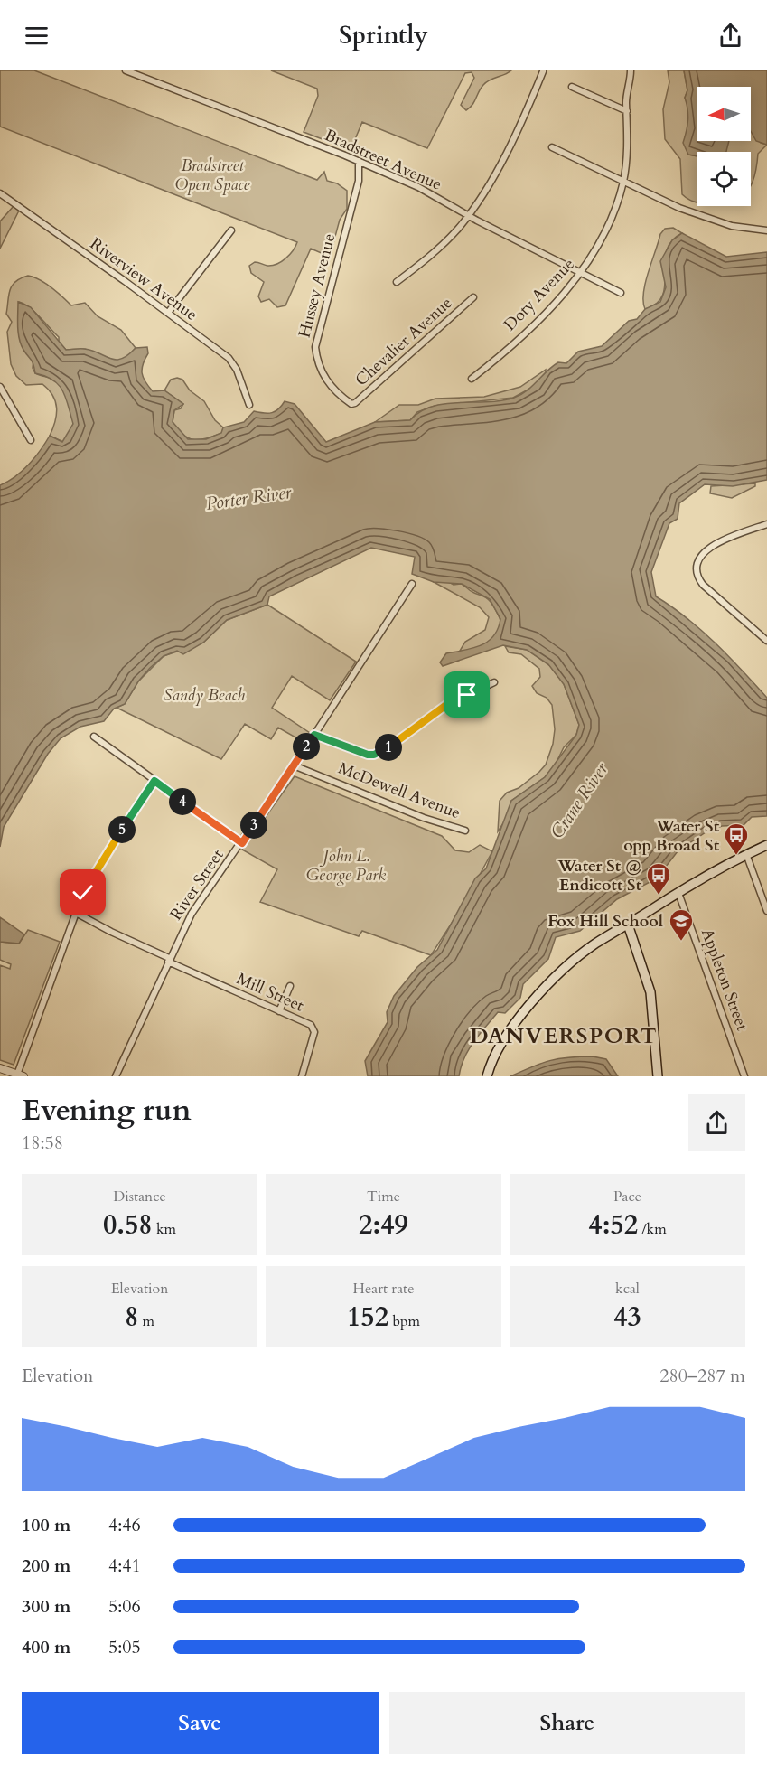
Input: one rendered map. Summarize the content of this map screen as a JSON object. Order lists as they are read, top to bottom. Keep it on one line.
{"streets":{"street":["Bradstreet Avenue","Riverview Avenue","Hussey Avenue","Doty Avenue","Chevalier Avenue","McDewell Avenue","River Street","Appleton Street","Mill Street"]},"crossings":[["Bradstreet Avenue","Hussey Avenue"],["Bradstreet Avenue","Doty Avenue"],["Hussey Avenue","Chevalier Avenue"],["McDewell Avenue","River Street"],["River Street","Mill Street"]],"districts":["DANVERSPORT"],"water":["Porter River","Crane River"],"parks":["Bradstreet Open Space","Sandy Beach","John L. George Park"],"places":{"bus stop":["Water St opp Broad St","Water St @ Endicott St"],"school or university":["Fox Hill School"]},"north":"left","page":{"header":"Sprintly","pins":["2","1","4","3","5"],"heading":["Evening run","18:58"],"stats":[["Distance","0.58 km"],["Time","2:49"],["Pace","4:52 /km"],["Elevation","8 m"],["Heart rate","152 bpm"],["kcal","43"]],"chart":["Elevation","280–287 m"],"list":[{"name":"100 m","note":"4:46"},{"name":"200 m","note":"4:41"},{"name":"300 m","note":"5:06"},{"name":"400 m","note":"5:05"}],"buttons":["Save","Share"]}}
